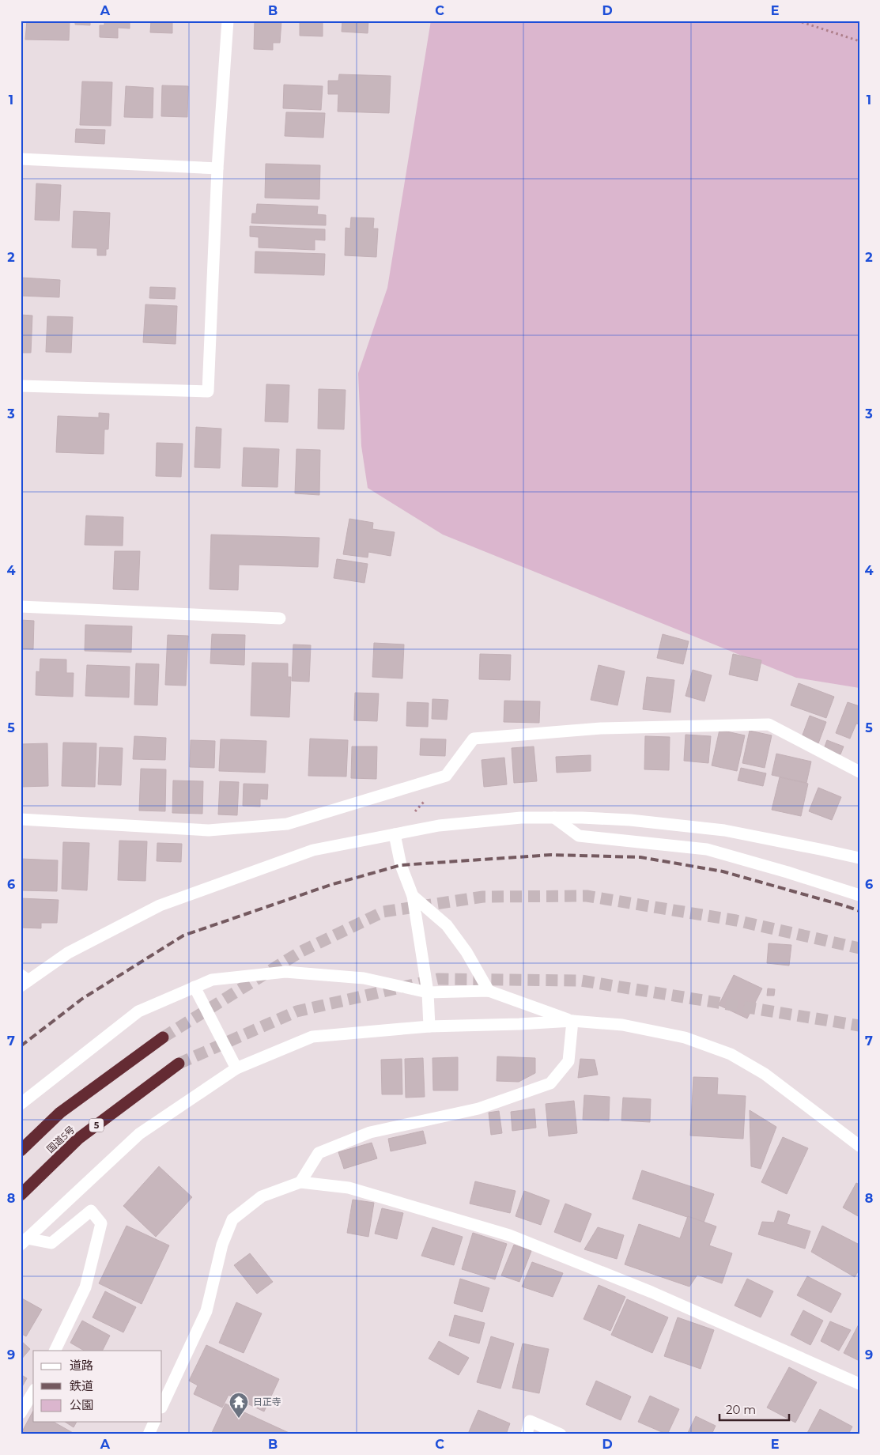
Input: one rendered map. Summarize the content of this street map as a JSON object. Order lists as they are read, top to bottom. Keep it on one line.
{"streets":{"highway":["5","国道5号"]},"places":{"temple":["日正寺"]},"legend":["道路","鉄道","公園"],"scale_bar":"20 m","grid":{"columns":["A","B","C","D","E"],"rows":["1","2","3","4","5","6","7","8","9"]}}
